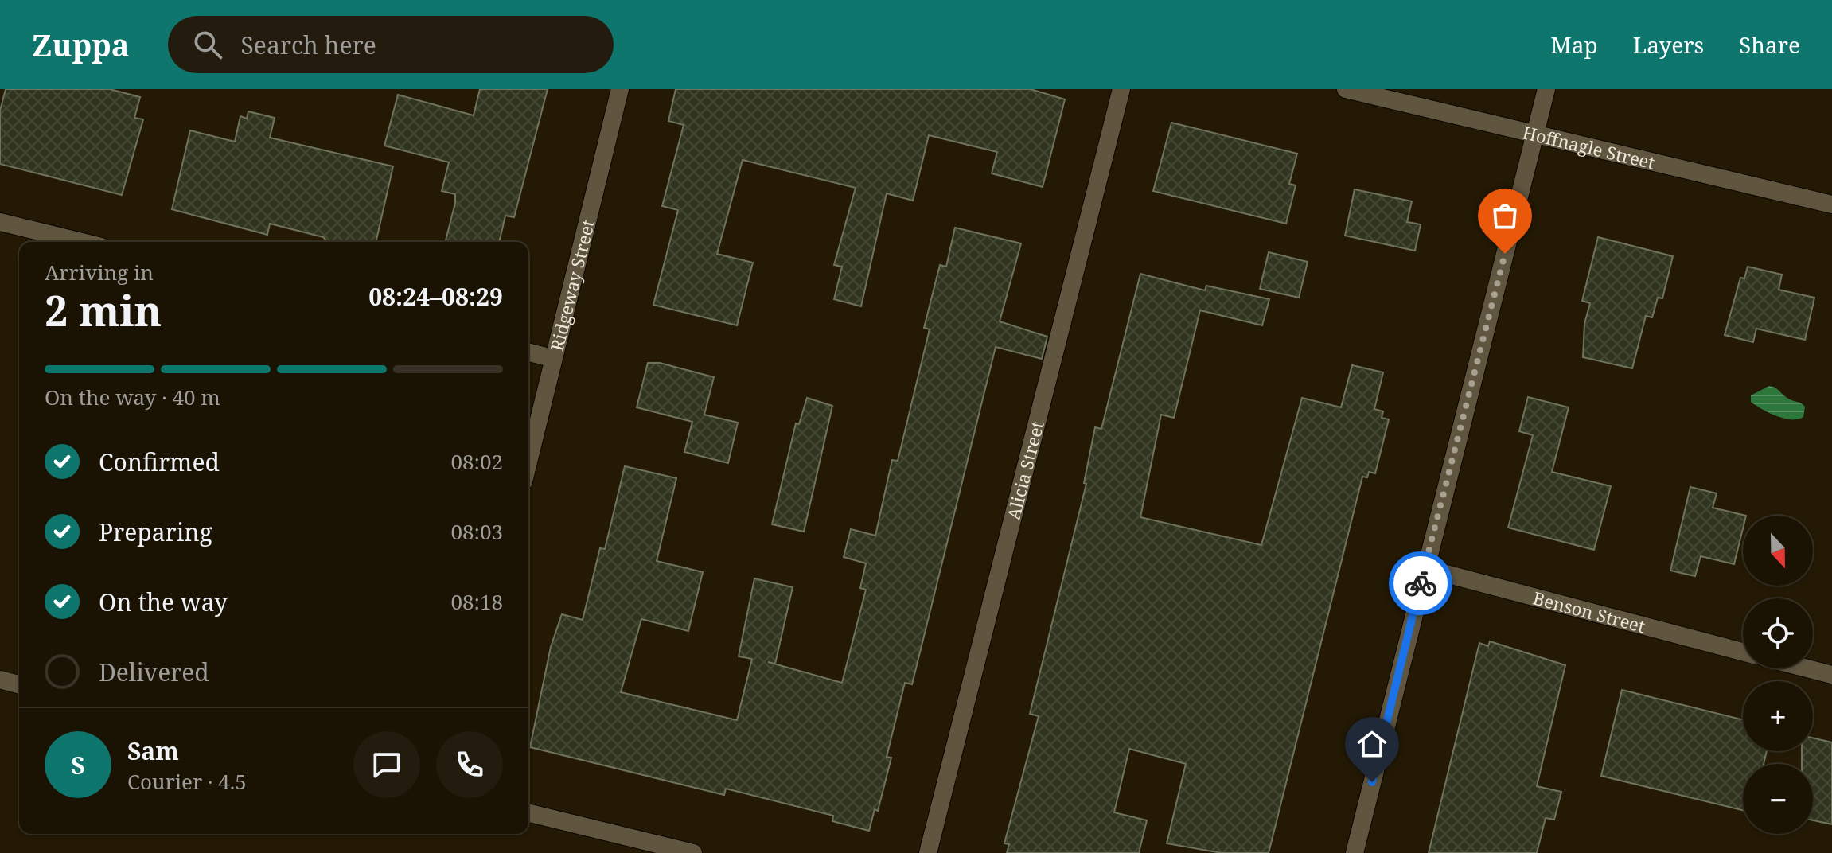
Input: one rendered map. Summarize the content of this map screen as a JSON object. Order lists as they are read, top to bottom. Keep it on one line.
{"streets":{"street":["Hoffnagle Street","Ridgeway Street","Alicia Street","Benson Street"]},"north":"bottom","page":{"header":"Zuppa","search":"Search here","nav":["Map","Layers","Share"],"heading":["2 min","Arriving in","08:24–08:29"],"panel":["Sam","Courier · 4.5"],"bar":"On the way · 40 m","list":[["Confirmed","08:02"],["Preparing","08:03"],["On the way","08:18"],"Delivered"],"map_buttons":["+","−"],"round":"S"}}
